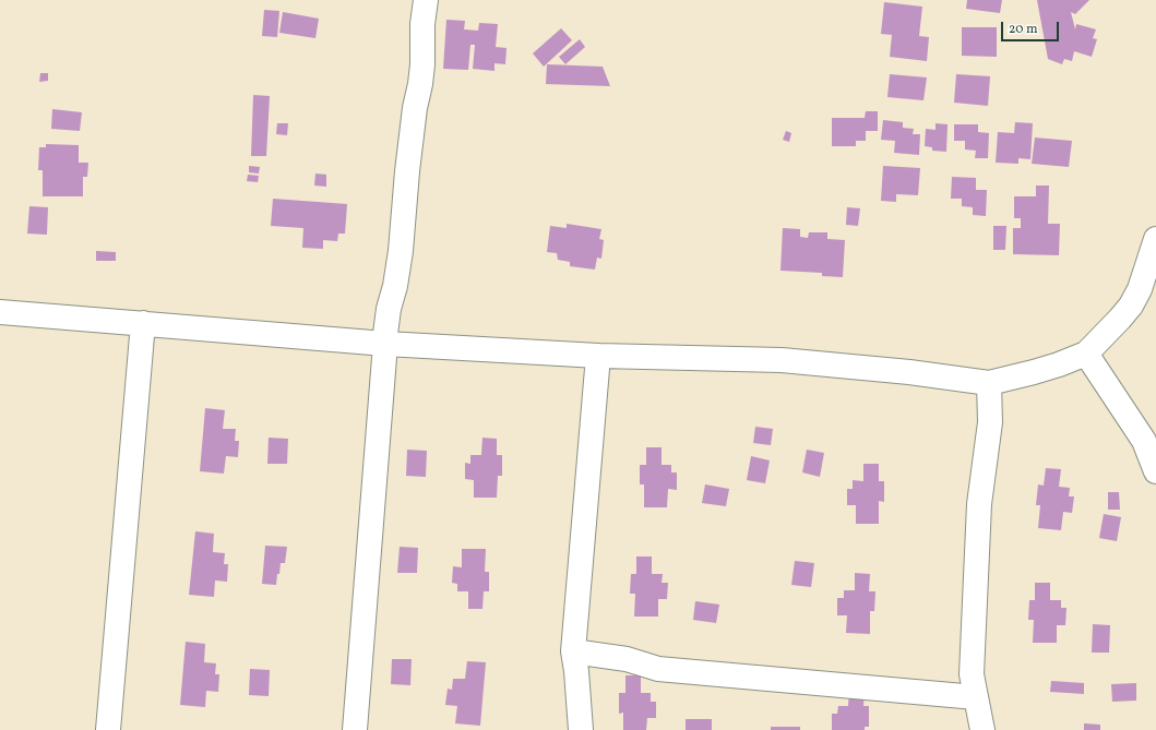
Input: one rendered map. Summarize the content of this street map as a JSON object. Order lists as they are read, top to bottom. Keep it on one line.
{"scale_bar":"20 m"}
